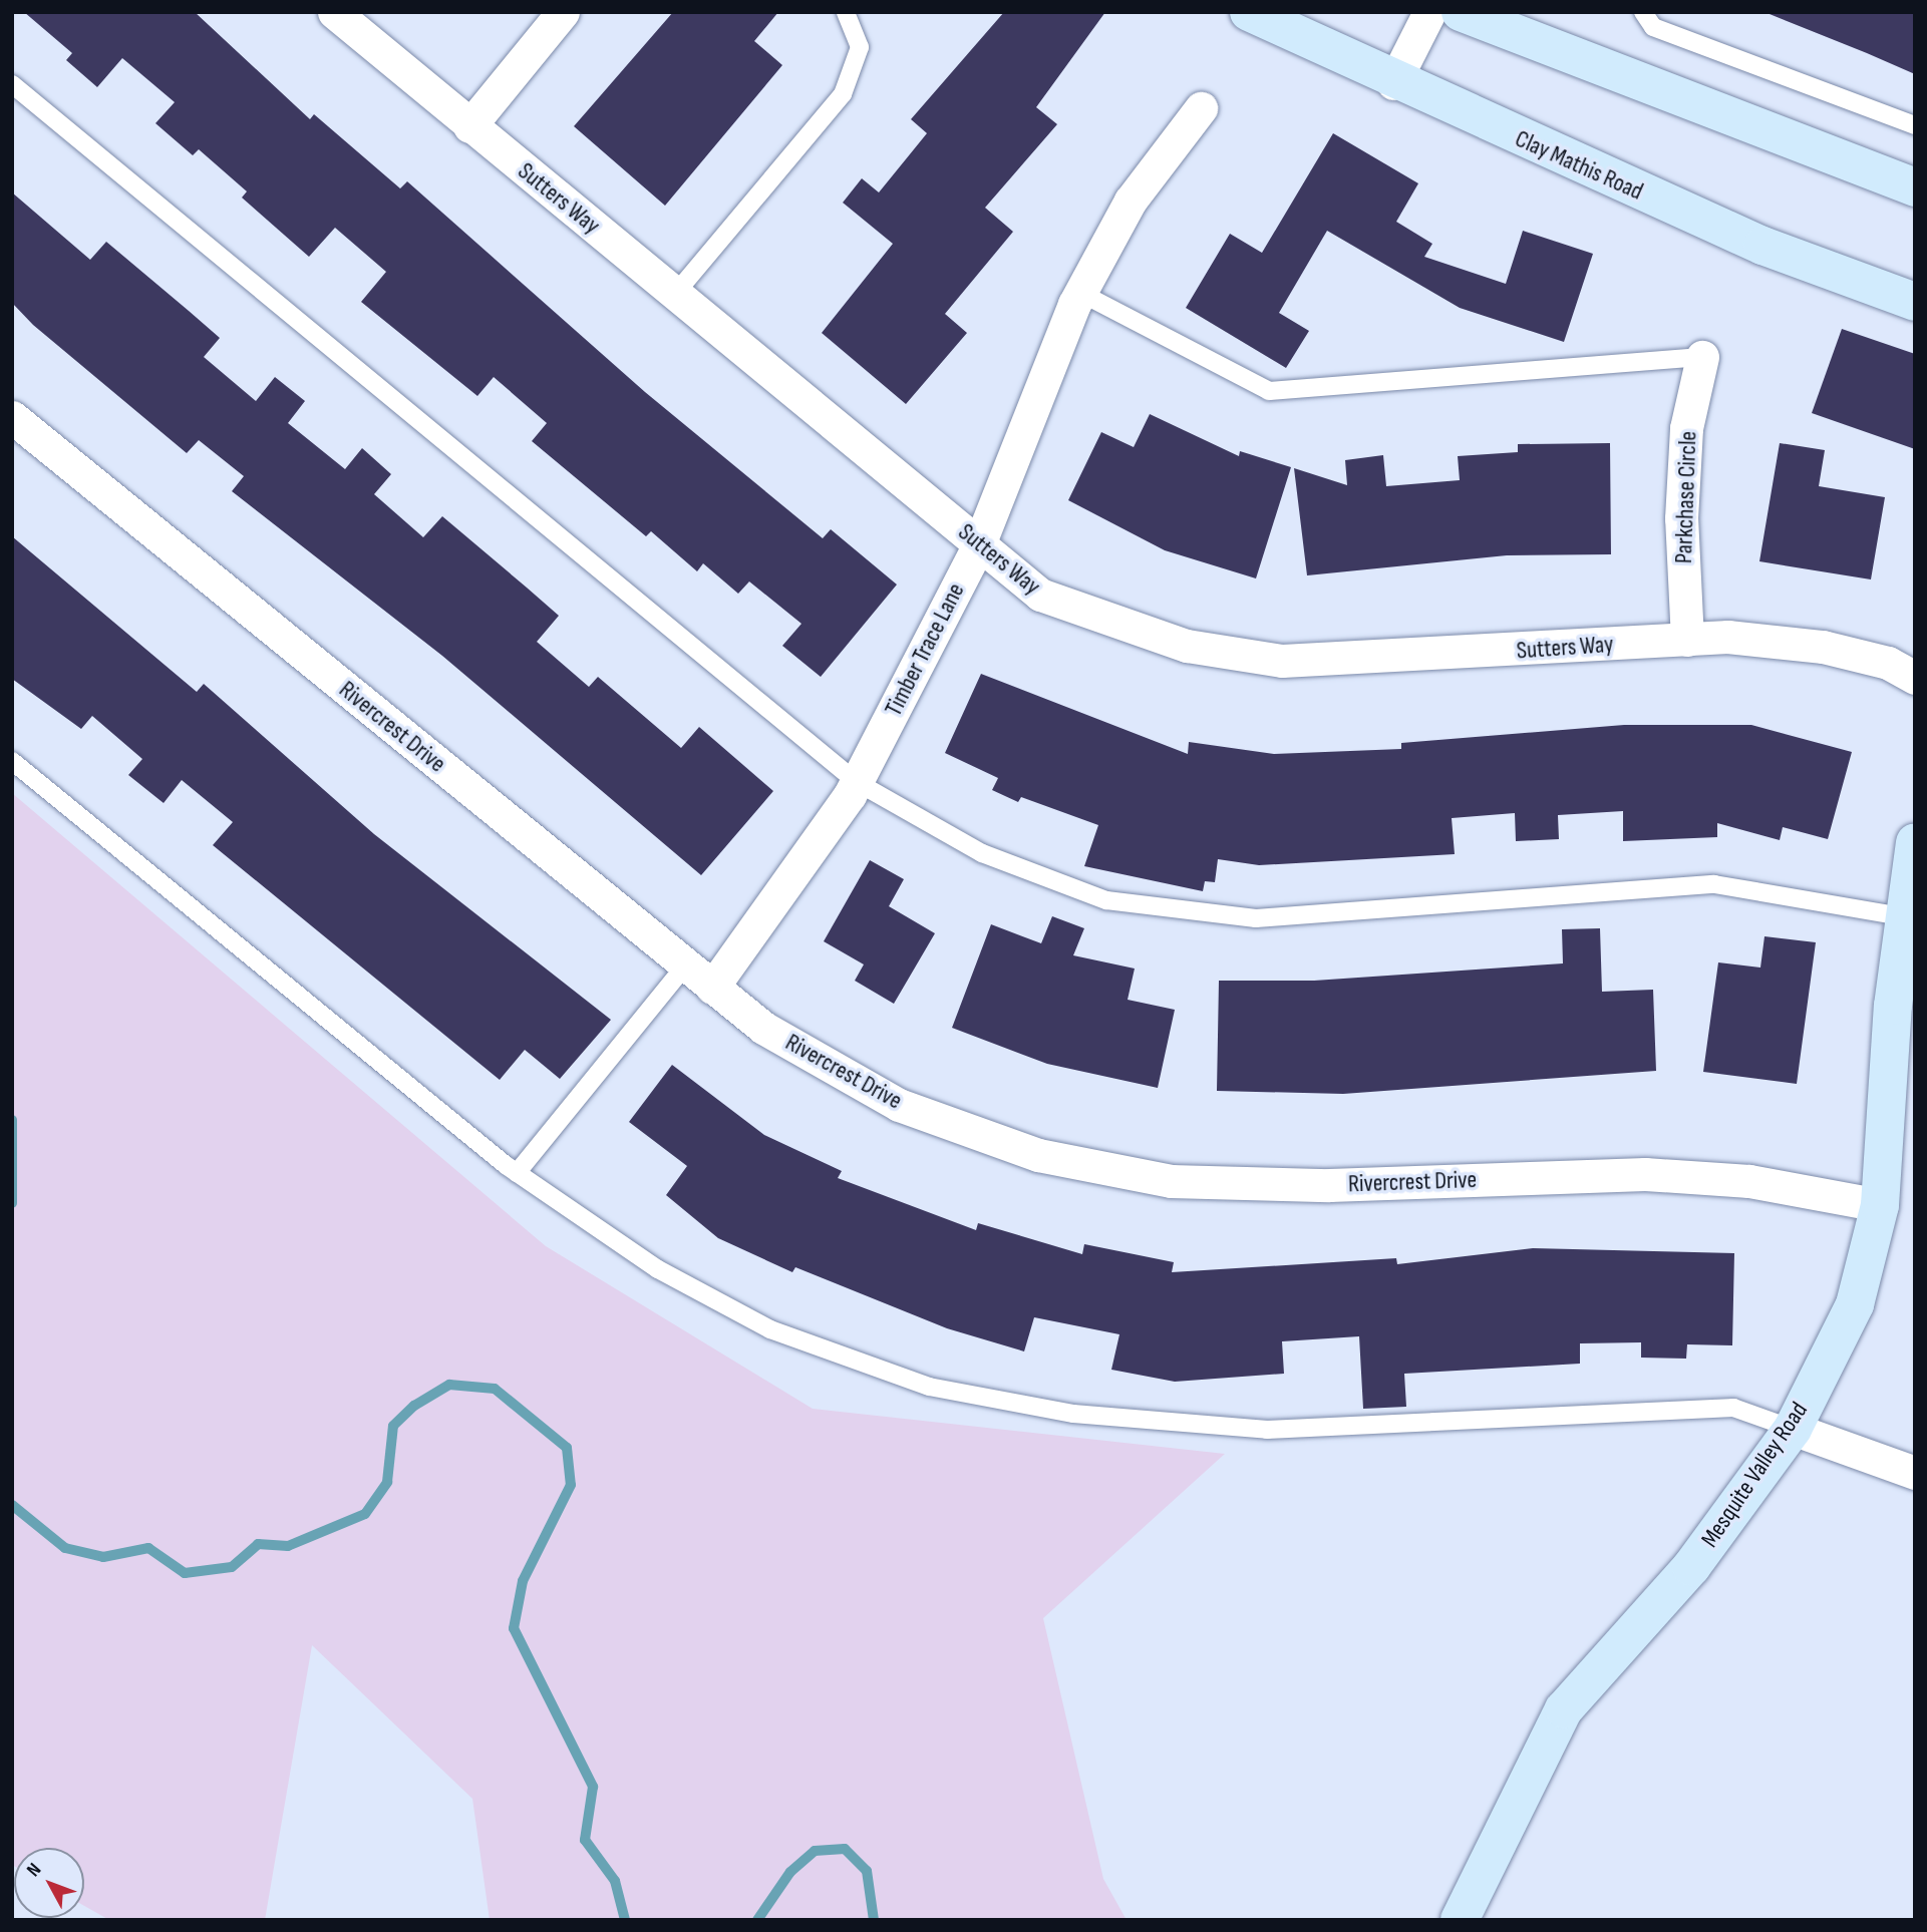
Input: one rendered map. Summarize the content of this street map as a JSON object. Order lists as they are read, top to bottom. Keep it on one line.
{"streets":{"main road":["Clay Mathis Road","Mesquite Valley Road"],"street":["Sutters Way","Parkchase Circle","Timber Trace Lane","Rivercrest Drive"]},"crossings":[["Sutters Way","Parkchase Circle"],["Sutters Way","Timber Trace Lane"],["Timber Trace Lane","Rivercrest Drive"],["Rivercrest Drive","Mesquite Valley Road"]],"north":"top left"}
